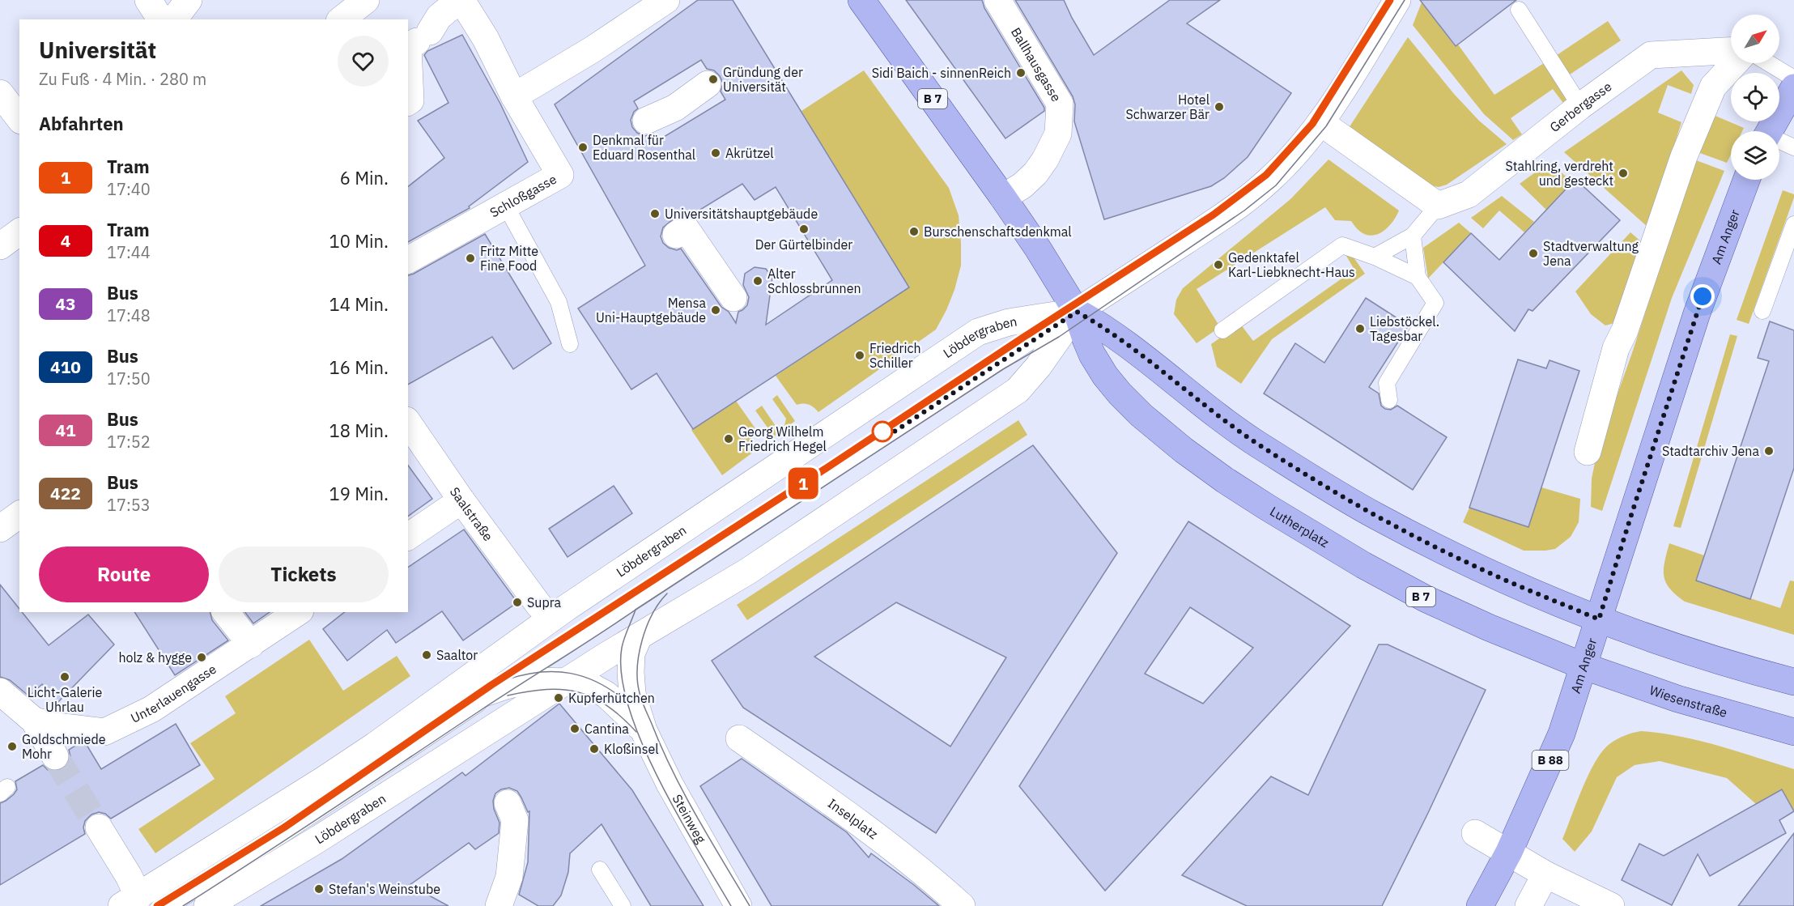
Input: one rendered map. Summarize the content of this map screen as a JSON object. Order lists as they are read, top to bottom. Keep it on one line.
{"streets":{"main road":["B 7","Am Anger","Lutherplatz","Wiesenstraße","B 88"],"street":["Ballhausgasse","Gerbergasse","Schloßgasse","Löbdergraben","Saalstraße","Unterlauengasse","Steinweg","Inselplatz"]},"crossings":[["Ballhausgasse","B 7"],["Ballhausgasse","Lutherplatz"],["B 7","Am Anger"],["B 7","Lutherplatz"],["Am Anger","Lutherplatz"],["Am Anger","Wiesenstraße"],["Löbdergraben","Lutherplatz"],["Löbdergraben","Steinweg"],["Lutherplatz","Wiesenstraße"]],"places":["Sidi Baich - sinnenReich","Gründung der Universität","Hotel Schwarzer Bär","Denkmal für Eduard Rosenthal","Akrützel","Stahlring, verdreht und gesteckt","Universitätshauptgebäude","Der Gürtelbinder","Burschenschaftsdenkmal","Stadtverwaltung Jena","Fritz Mitte Fine Food","Gedenktafel Karl-Liebknecht-Haus","Alter Schlossbrunnen","Mensa Uni-Hauptgebäude","Liebstöckel. Tagesbar","Friedrich Schiller","Georg Wilhelm Friedrich Hegel","Stadtarchiv Jena","Supra","Saaltor","holz & hygge","Licht-Galerie Uhrlau","Kupferhütchen","Cantina","Goldschmiede Mohr","Kloßinsel","Stefan's Weinstube"],"lines":["tram line 1"],"north":"top right","page":{"on_map":"1","heading":[["Universität","Zu Fuß · 4 Min. · 280 m"],"Abfahrten"],"list":[{"mark":"1","name":"Tram","note":"17:40","value":"6 Min."},{"mark":"4","name":"Tram","note":"17:44","value":"10 Min."},{"mark":"43","name":"Bus","note":"17:48","value":"14 Min."},{"mark":"410","name":"Bus","note":"17:50","value":"16 Min."},{"mark":"41","name":"Bus","note":"17:52","value":"18 Min."},{"mark":"422","name":"Bus","note":"17:53","value":"19 Min."}],"buttons":["Route","Tickets"]}}
